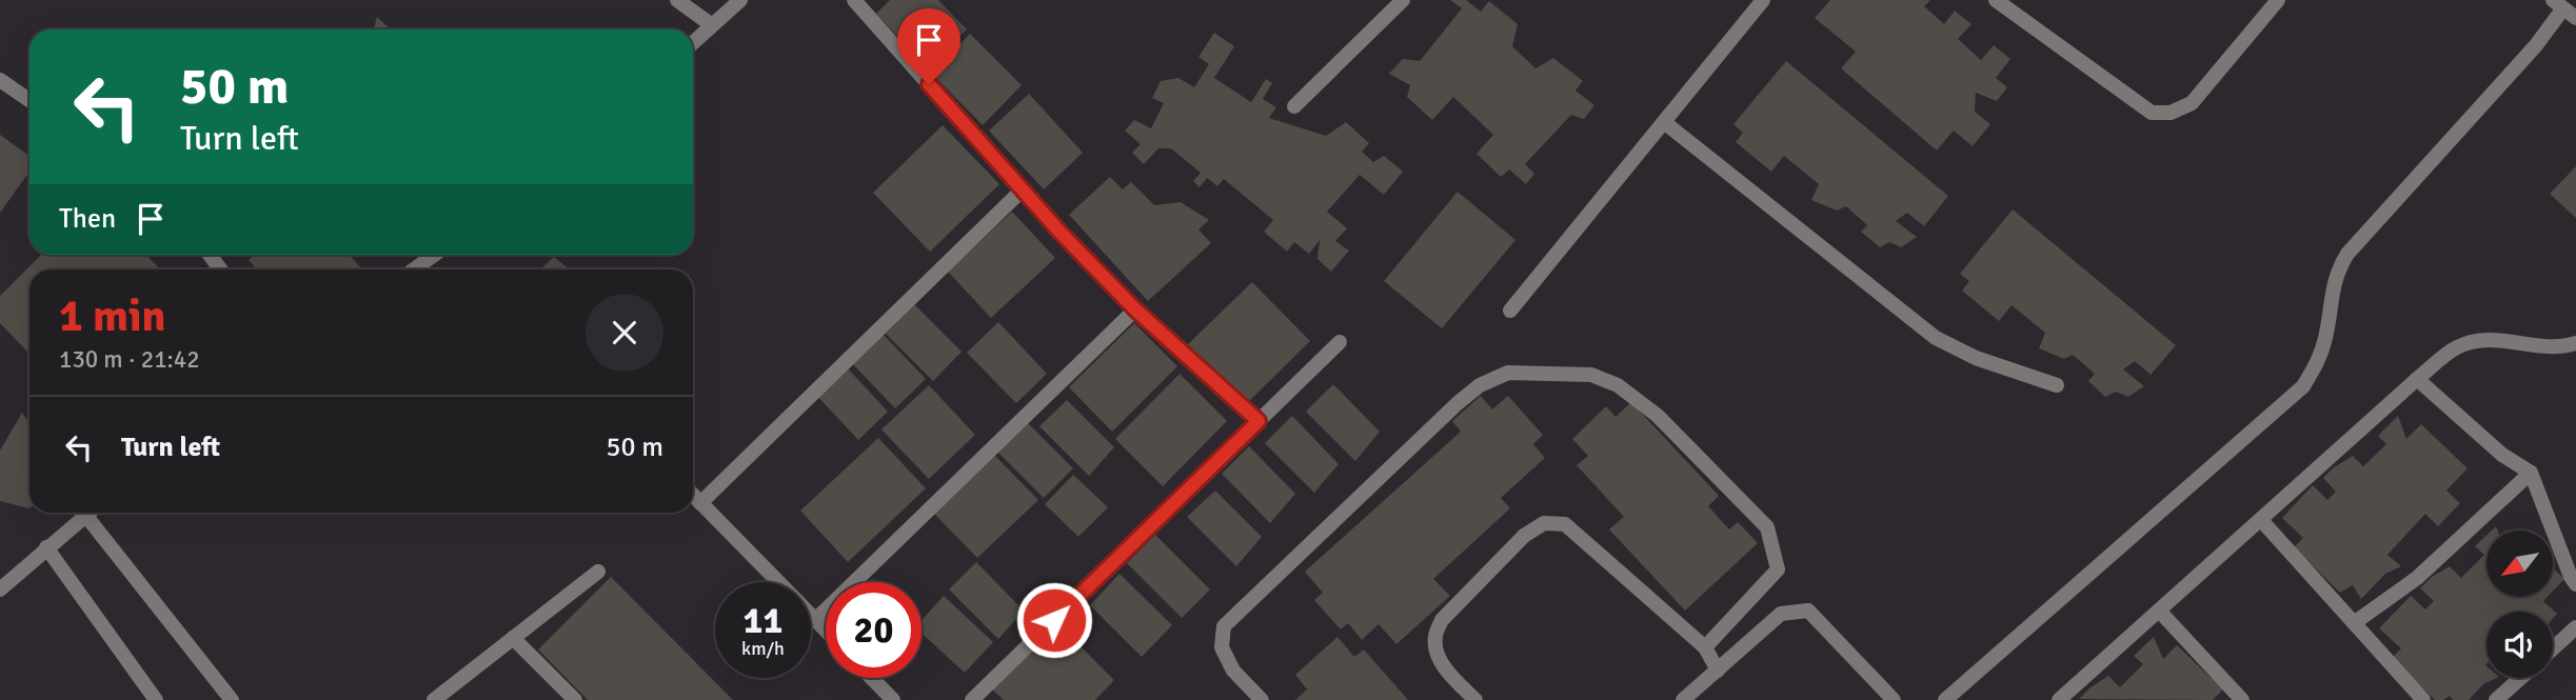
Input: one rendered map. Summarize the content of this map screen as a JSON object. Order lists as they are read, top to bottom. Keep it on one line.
{"north":"bottom left","page":{"turn":["50 m","Turn left"],"then":"Then","heading":["1 min","130 m · 21:42"],"list":[{"name":"Turn left","value":"50 m"}],"speed":"11 km/h","limit":"20"}}
